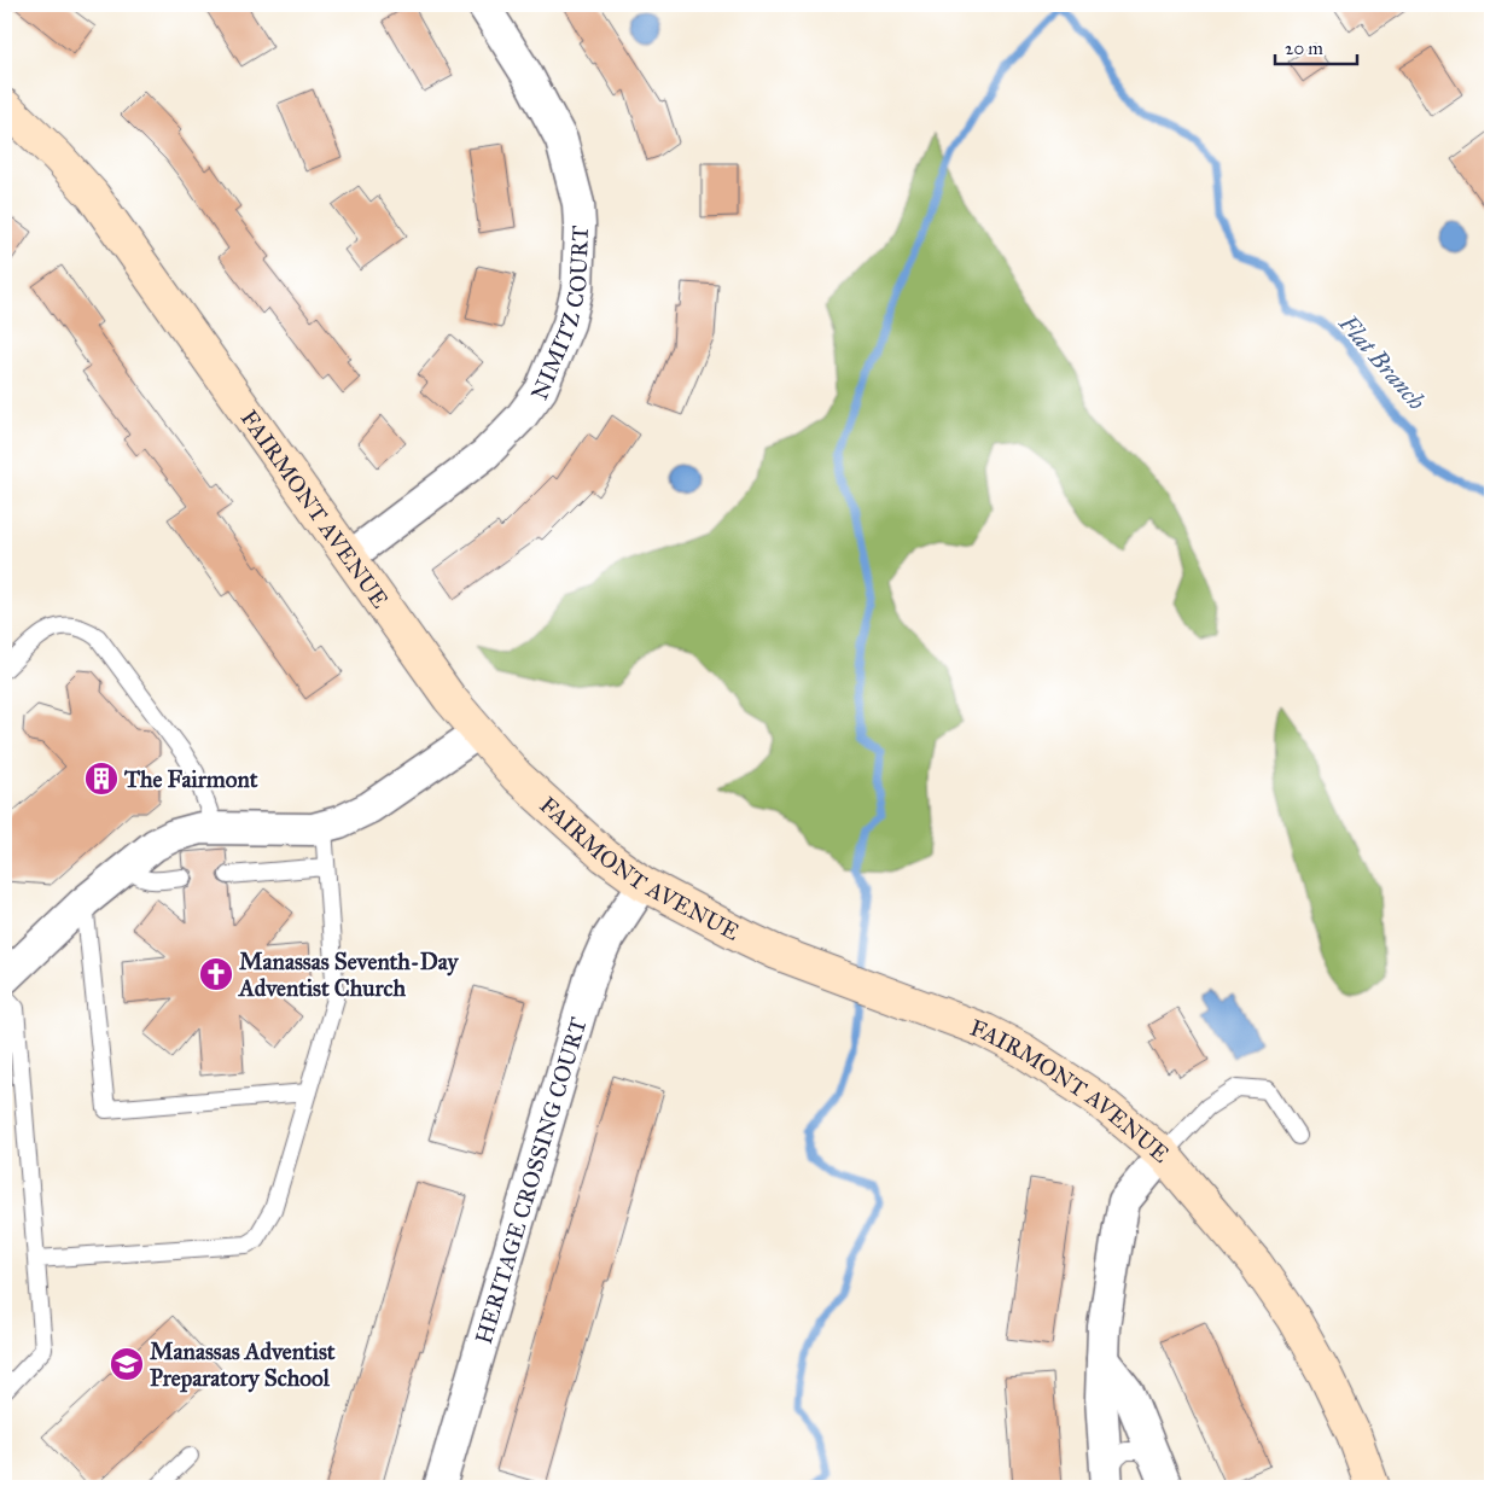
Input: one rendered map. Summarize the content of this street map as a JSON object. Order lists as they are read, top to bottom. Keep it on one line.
{"streets":{"street":["NIMITZ COURT","FAIRMONT AVENUE","HERITAGE CROSSING COURT"]},"crossings":[["NIMITZ COURT","FAIRMONT AVENUE"],["FAIRMONT AVENUE","HERITAGE CROSSING COURT"]],"water":["Flat Branch"],"places":{"building":["The Fairmont"],"church":["Manassas Seventh-Day Adventist Church"],"school or university":["Manassas Adventist Preparatory School"]},"scale_bar":"20 m"}
